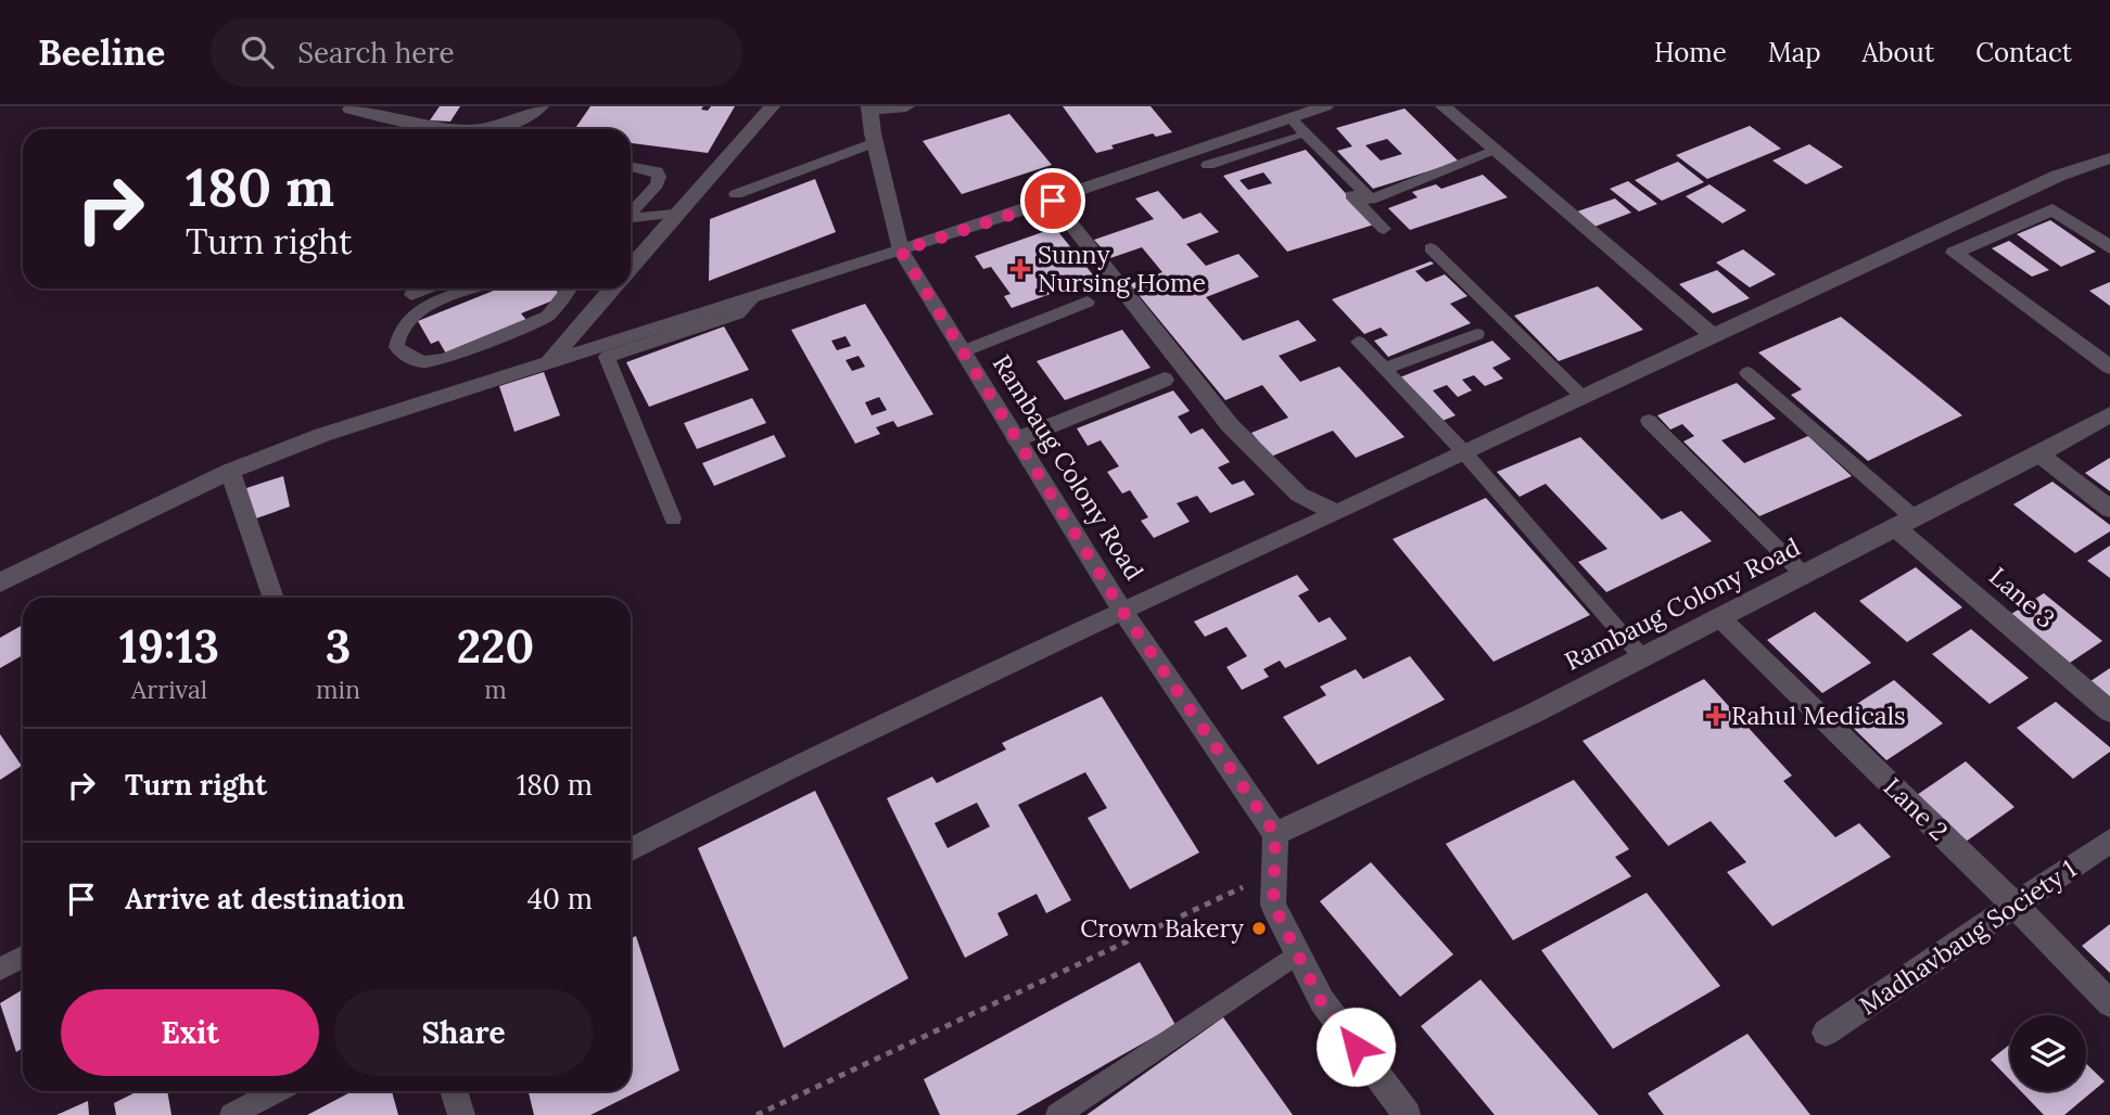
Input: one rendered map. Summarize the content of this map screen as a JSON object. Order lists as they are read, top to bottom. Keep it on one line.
{"streets":{"street":["Rambaug Colony Road","Lane 3","Lane 2","Madhavbaug Society 1"]},"crossings":[["Rambaug Colony Road","Lane 3"],["Rambaug Colony Road","Lane 2"],["Lane 2","Madhavbaug Society 1"]],"places":{"health":["Sunny Nursing Home","Rahul Medicals"],"other":["Crown Bakery"]},"page":{"header":"Beeline","search":"Search here","nav":["Home","Map","About","Contact"],"turn":["180 m","Turn right"],"eta":["19:13","Arrival","3","min","220","m"],"list":[{"name":"Turn right","value":"180 m"},{"name":"Arrive at destination","value":"40 m"}],"buttons":["Exit","Share"]}}
